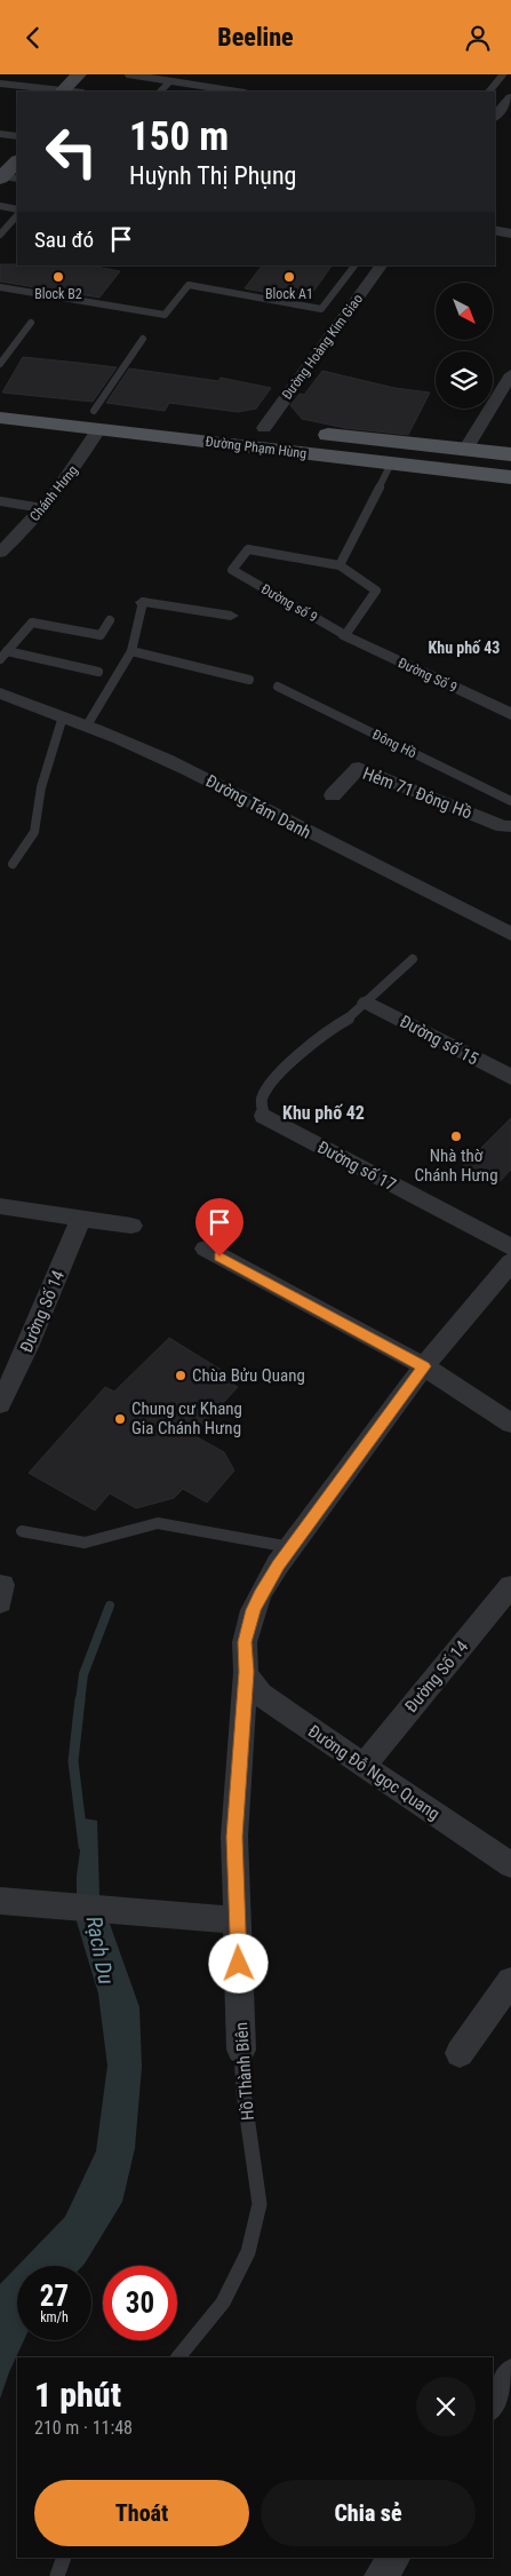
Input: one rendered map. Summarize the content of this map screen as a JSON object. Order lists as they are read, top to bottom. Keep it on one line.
{"streets":{"main road":["Đường Phạm Hùng"],"street":["Đường Hoàng Kim Giao","Chánh Hưng","Đường Số 9","Hẻm 71 Đông Hồ","Đường Tám Danh","Đường số 15","Đường số 17","Đường Số 14","Đường Đỗ Ngọc Quang","Hồ Thành Biên"],"lane":["Đường số 9","Đông Hồ"]},"crossings":[["Đường Hoàng Kim Giao","Đường Phạm Hùng"],["Đường Phạm Hùng","Chánh Hưng"],["Đường số 9","Đường Số 9"],["Đường Số 14","Đường Đỗ Ngọc Quang"],["Đường Đỗ Ngọc Quang","Hồ Thành Biên"]],"districts":["Khu phố 43","Khu phố 42"],"water":["Rạch Du"],"places":["Block B2","Block A1","Nhà thờ Chánh Hưng","Chùa Bửu Quang","Chung cư Khang Gia Chánh Hưng"],"north":"bottom right","page":{"header":"Beeline","turn":["150 m","Huỳnh Thị Phụng"],"then":"Sau đó","speed":"27 km/h","limit":"30","heading":["1 phút","210 m · 11:48"],"buttons":["Thoát","Chia sẻ"]}}
